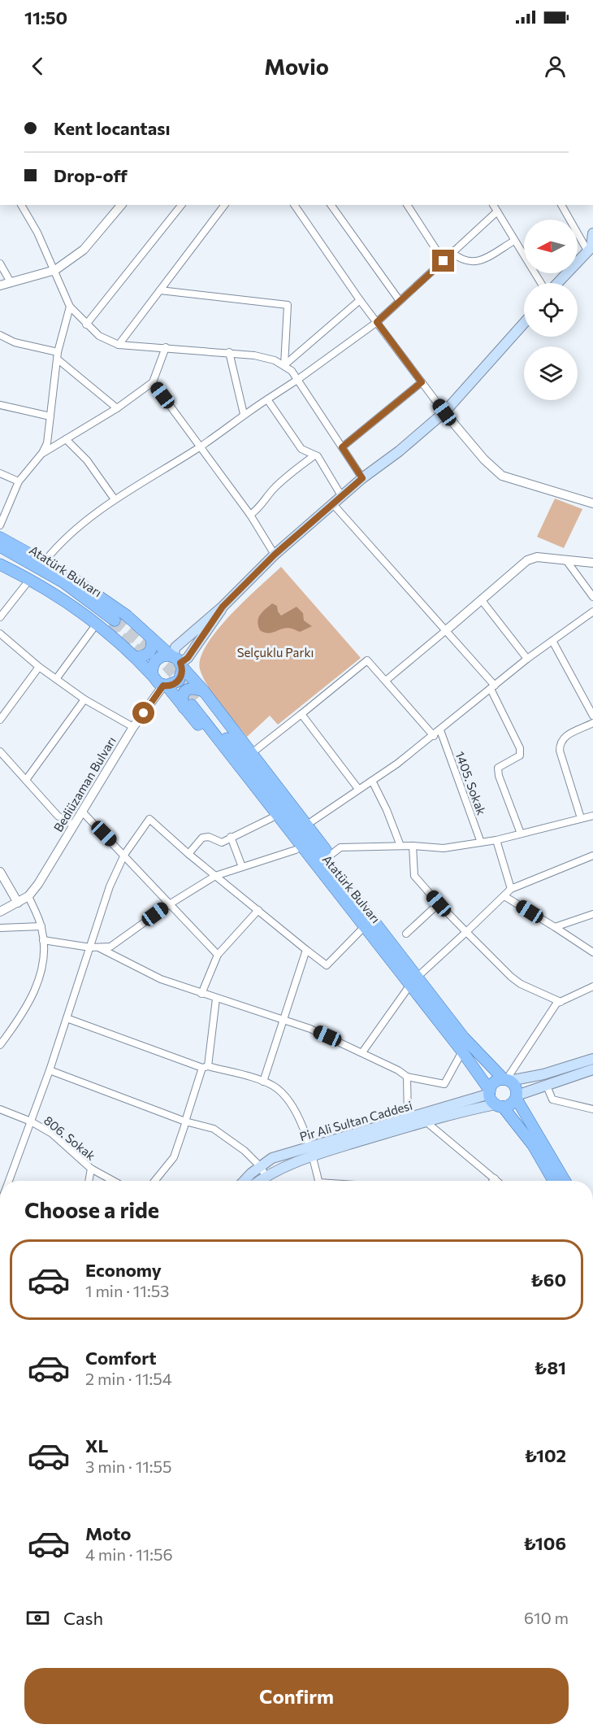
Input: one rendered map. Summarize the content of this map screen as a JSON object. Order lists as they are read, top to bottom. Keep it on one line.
{"streets":{"main road":["Atatürk Bulvarı","Pir Ali Sultan Caddesi"],"street":["1405. Sokak","Bediüzaman Bulvarı","806. Sokak"]},"crossings":[["Atatürk Bulvarı","Pir Ali Sultan Caddesi"]],"parks":["Selçuklu Parkı"],"north":"left","page":{"status":"11:50","header":"Movio","banner":["Kent locantası","Drop-off"],"heading":"Choose a ride","list":[{"name":"Economy","note":"1 min · 11:53","value":"₺60"},{"name":"Comfort","note":"2 min · 11:54","value":"₺81"},{"name":"XL","note":"3 min · 11:55","value":"₺102"},{"name":"Moto","note":"4 min · 11:56","value":"₺106"}],"pay":["Cash","610 m"],"buttons":"Confirm"}}
